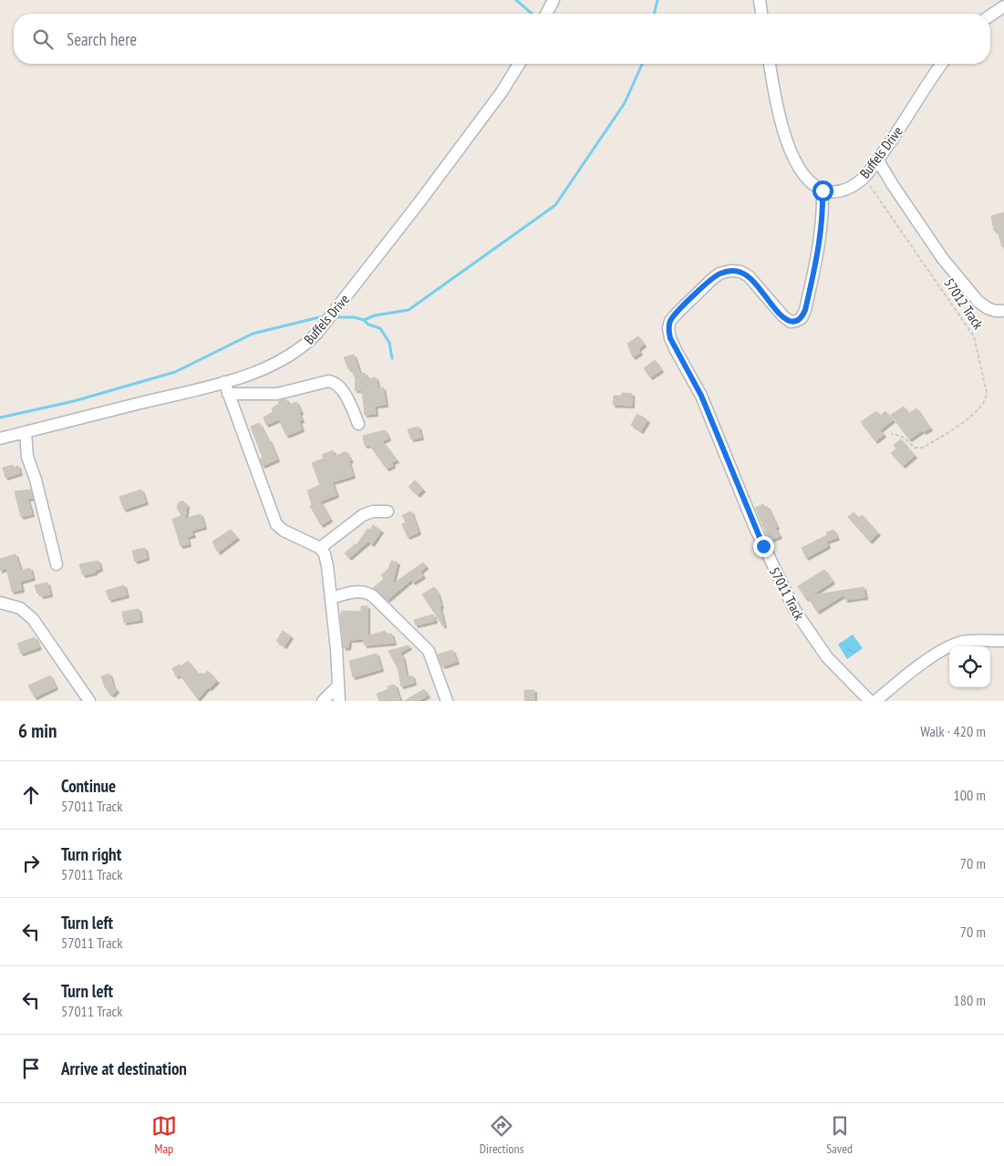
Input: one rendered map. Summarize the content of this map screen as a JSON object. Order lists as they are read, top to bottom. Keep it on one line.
{"streets":{"street":["Buffels Drive","57011 Track"],"path":["57012 Track"]},"crossings":[["Buffels Drive","57012 Track"],["Buffels Drive","57011 Track"]],"page":{"search":"Search here","heading":["6 min","Walk · 420 m"],"list":[["Continue","57011 Track","100 m"],["Turn right","57011 Track","70 m"],["Turn left","57011 Track","70 m"],["Turn left","57011 Track","180 m"],"Arrive at destination"],"nav":["Map","Directions","Saved"]}}
